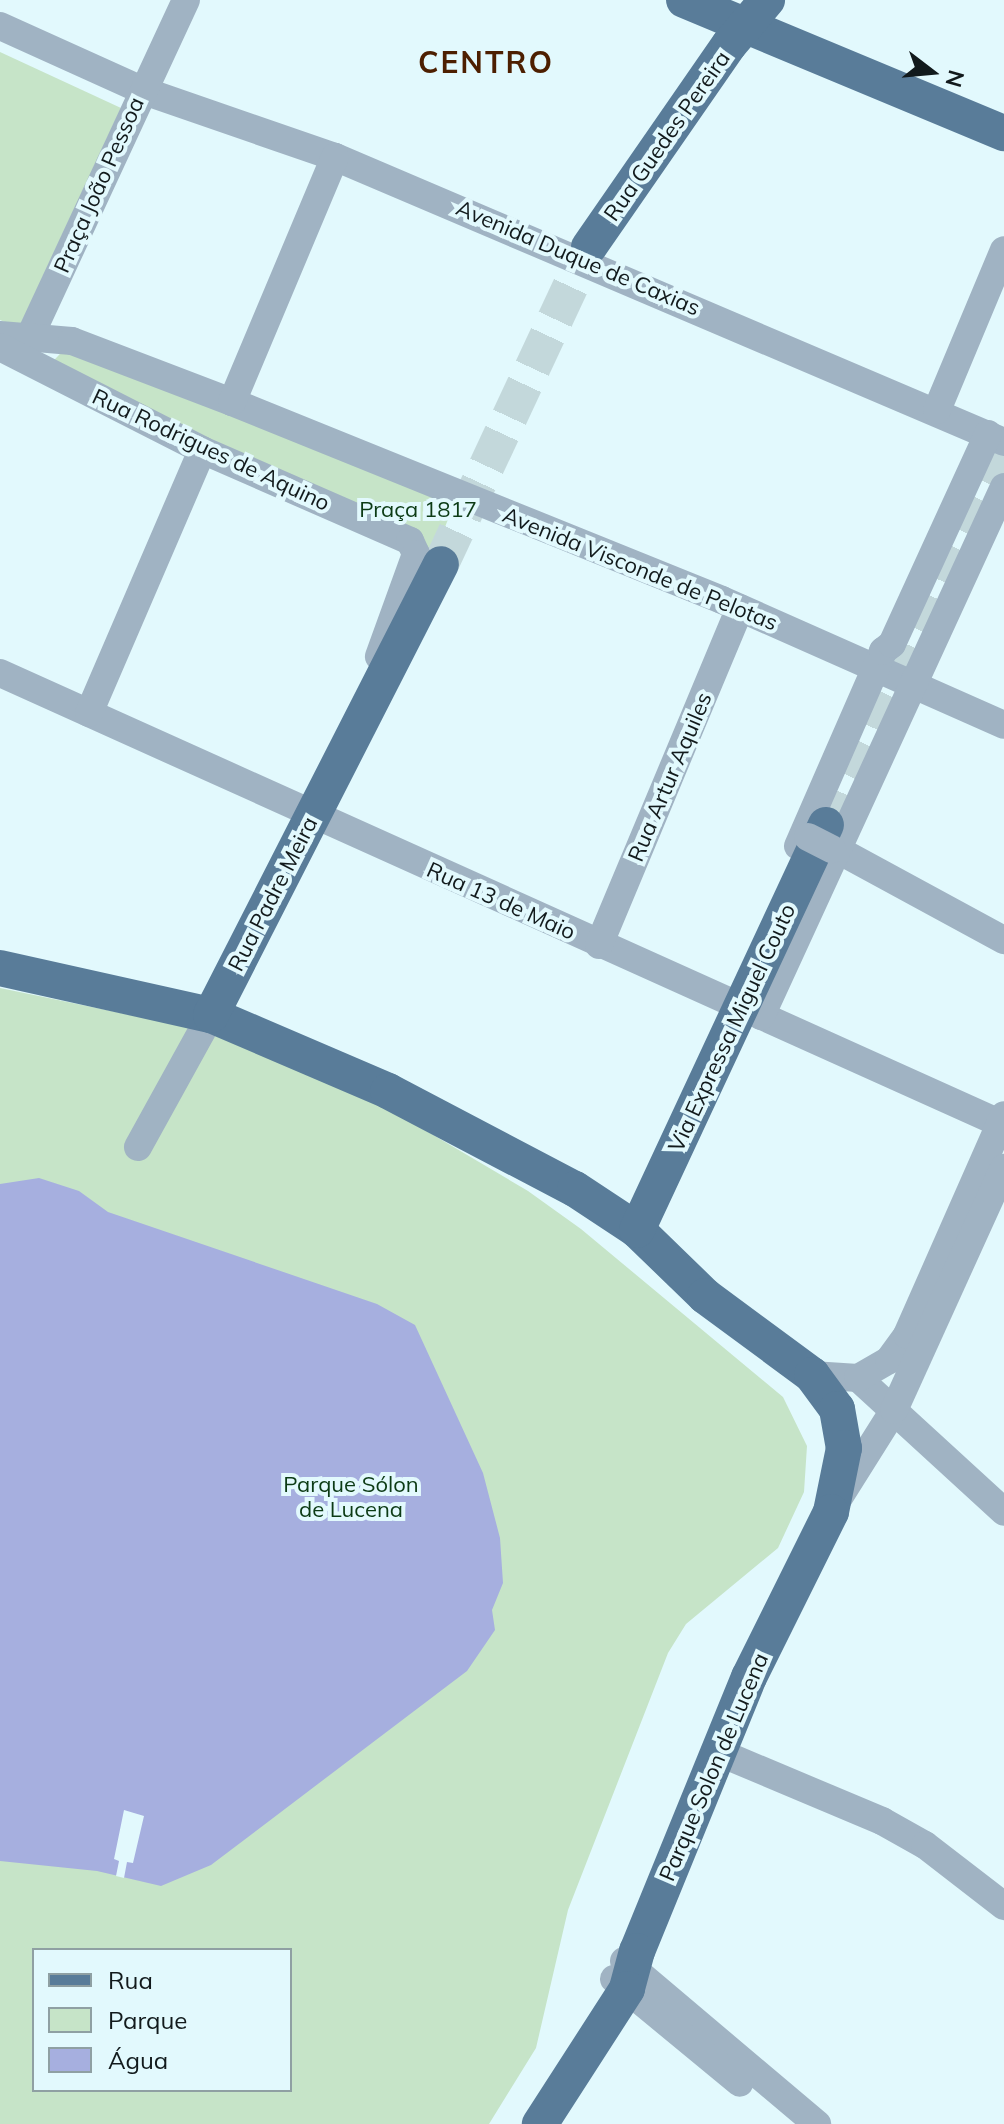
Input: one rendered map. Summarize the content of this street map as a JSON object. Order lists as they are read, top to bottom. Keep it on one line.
{"streets":{"main road":["Rua Guedes Pereira","Rua Padre Meira","Via Expressa Miguel Couto","Parque Solon de Lucena"],"street":["Praça João Pessoa","Avenida Duque de Caxias","Rua Rodrigues de Aquino","Avenida Visconde de Pelotas","Rua Artur Aquiles","Rua 13 de Maio"]},"crossings":[["Praça João Pessoa","Avenida Duque de Caxias"],["Praça João Pessoa","Avenida Visconde de Pelotas"],["Rua Rodrigues de Aquino","Rua Padre Meira"],["Avenida Visconde de Pelotas","Rua Artur Aquiles"],["Rua Artur Aquiles","Rua 13 de Maio"],["Rua Padre Meira","Rua 13 de Maio"],["Rua 13 de Maio","Via Expressa Miguel Couto"]],"districts":["CENTRO"],"parks":["Praça 1817","Parque Sólon de Lucena"],"legend":["Rua","Parque","Água"],"north":"right"}
